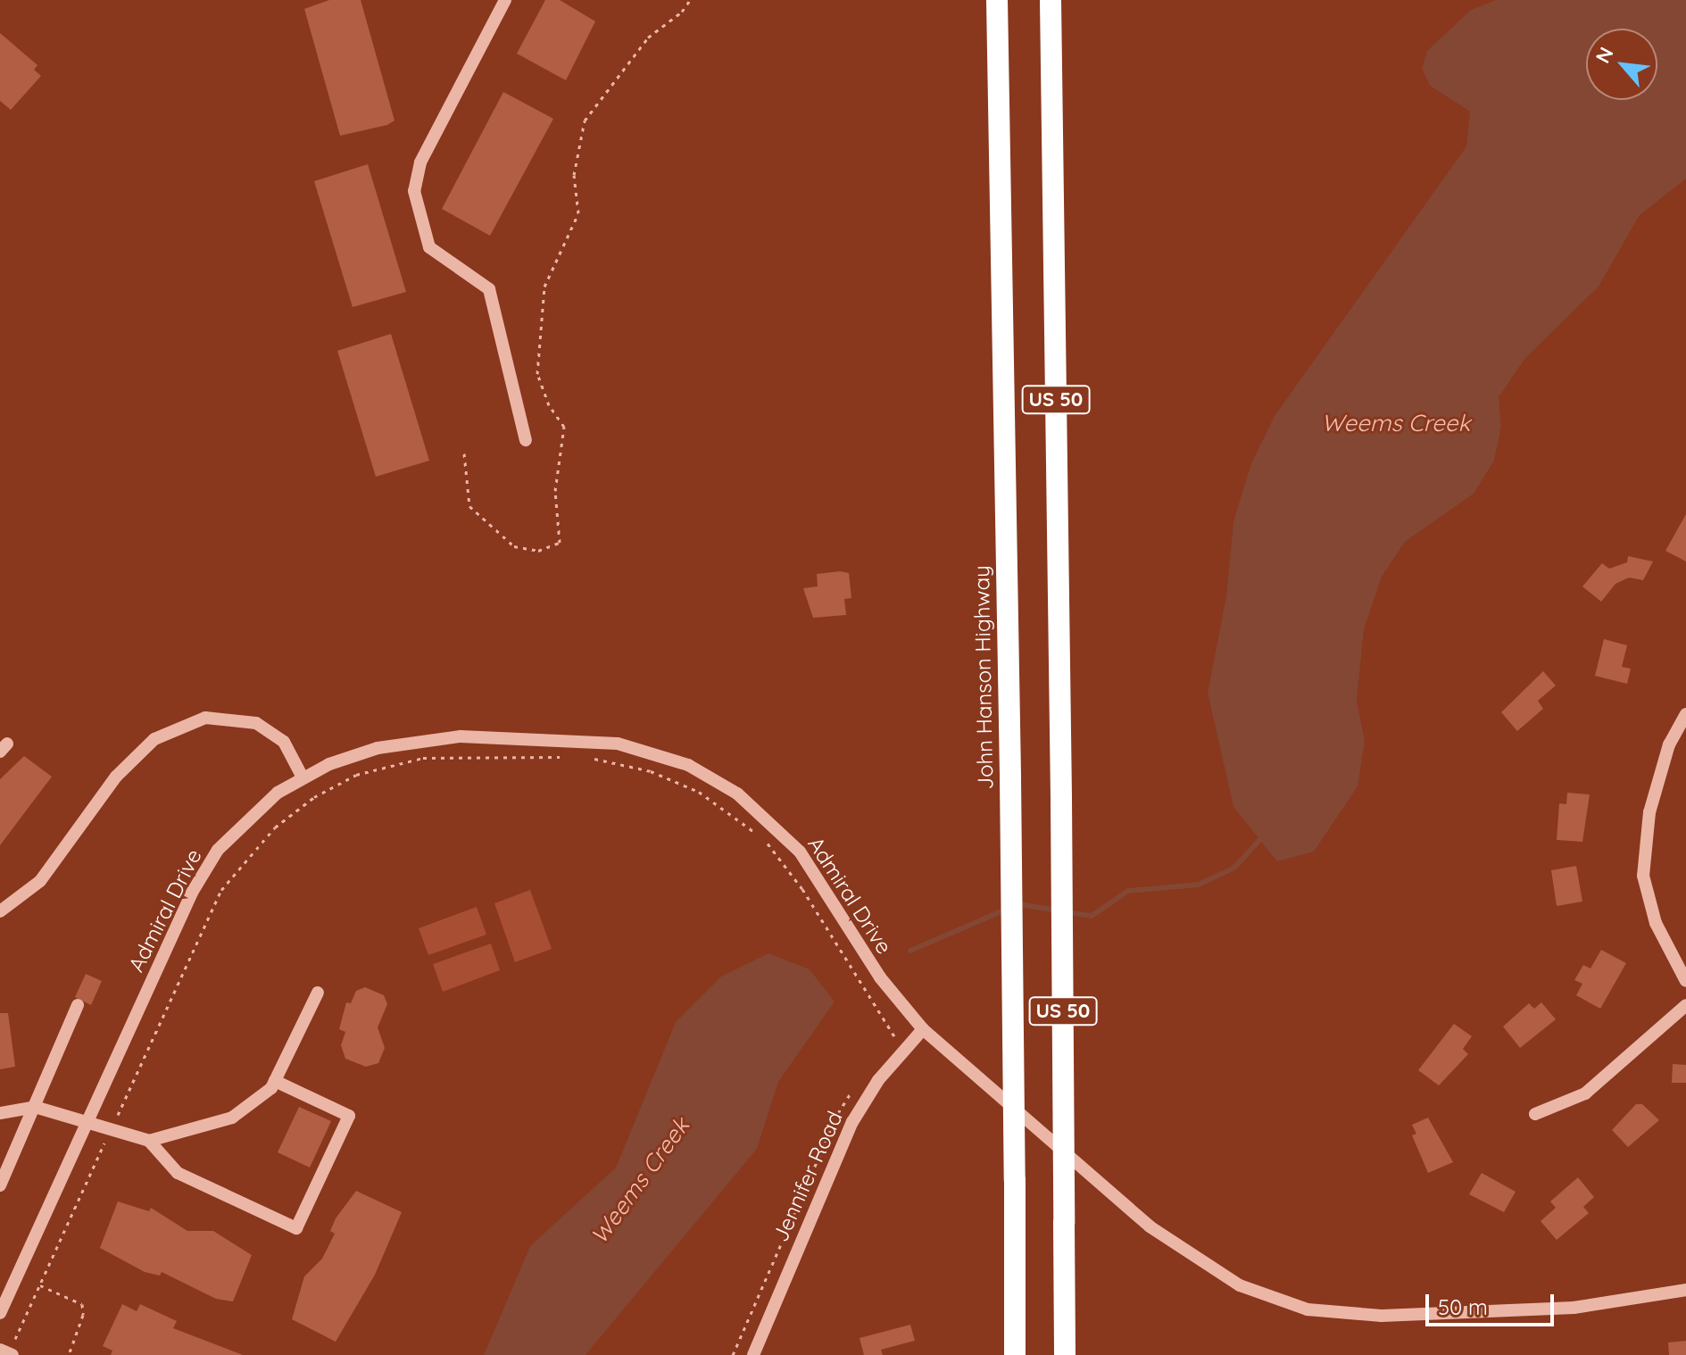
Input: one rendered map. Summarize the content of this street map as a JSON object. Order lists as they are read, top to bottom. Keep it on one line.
{"streets":{"highway":["US 50","John Hanson Highway"],"street":["Admiral Drive","Jennifer Road"]},"crossings":[["Admiral Drive","Jennifer Road"]],"water":["Weems Creek"],"scale_bar":"50 m","north":"top left"}
